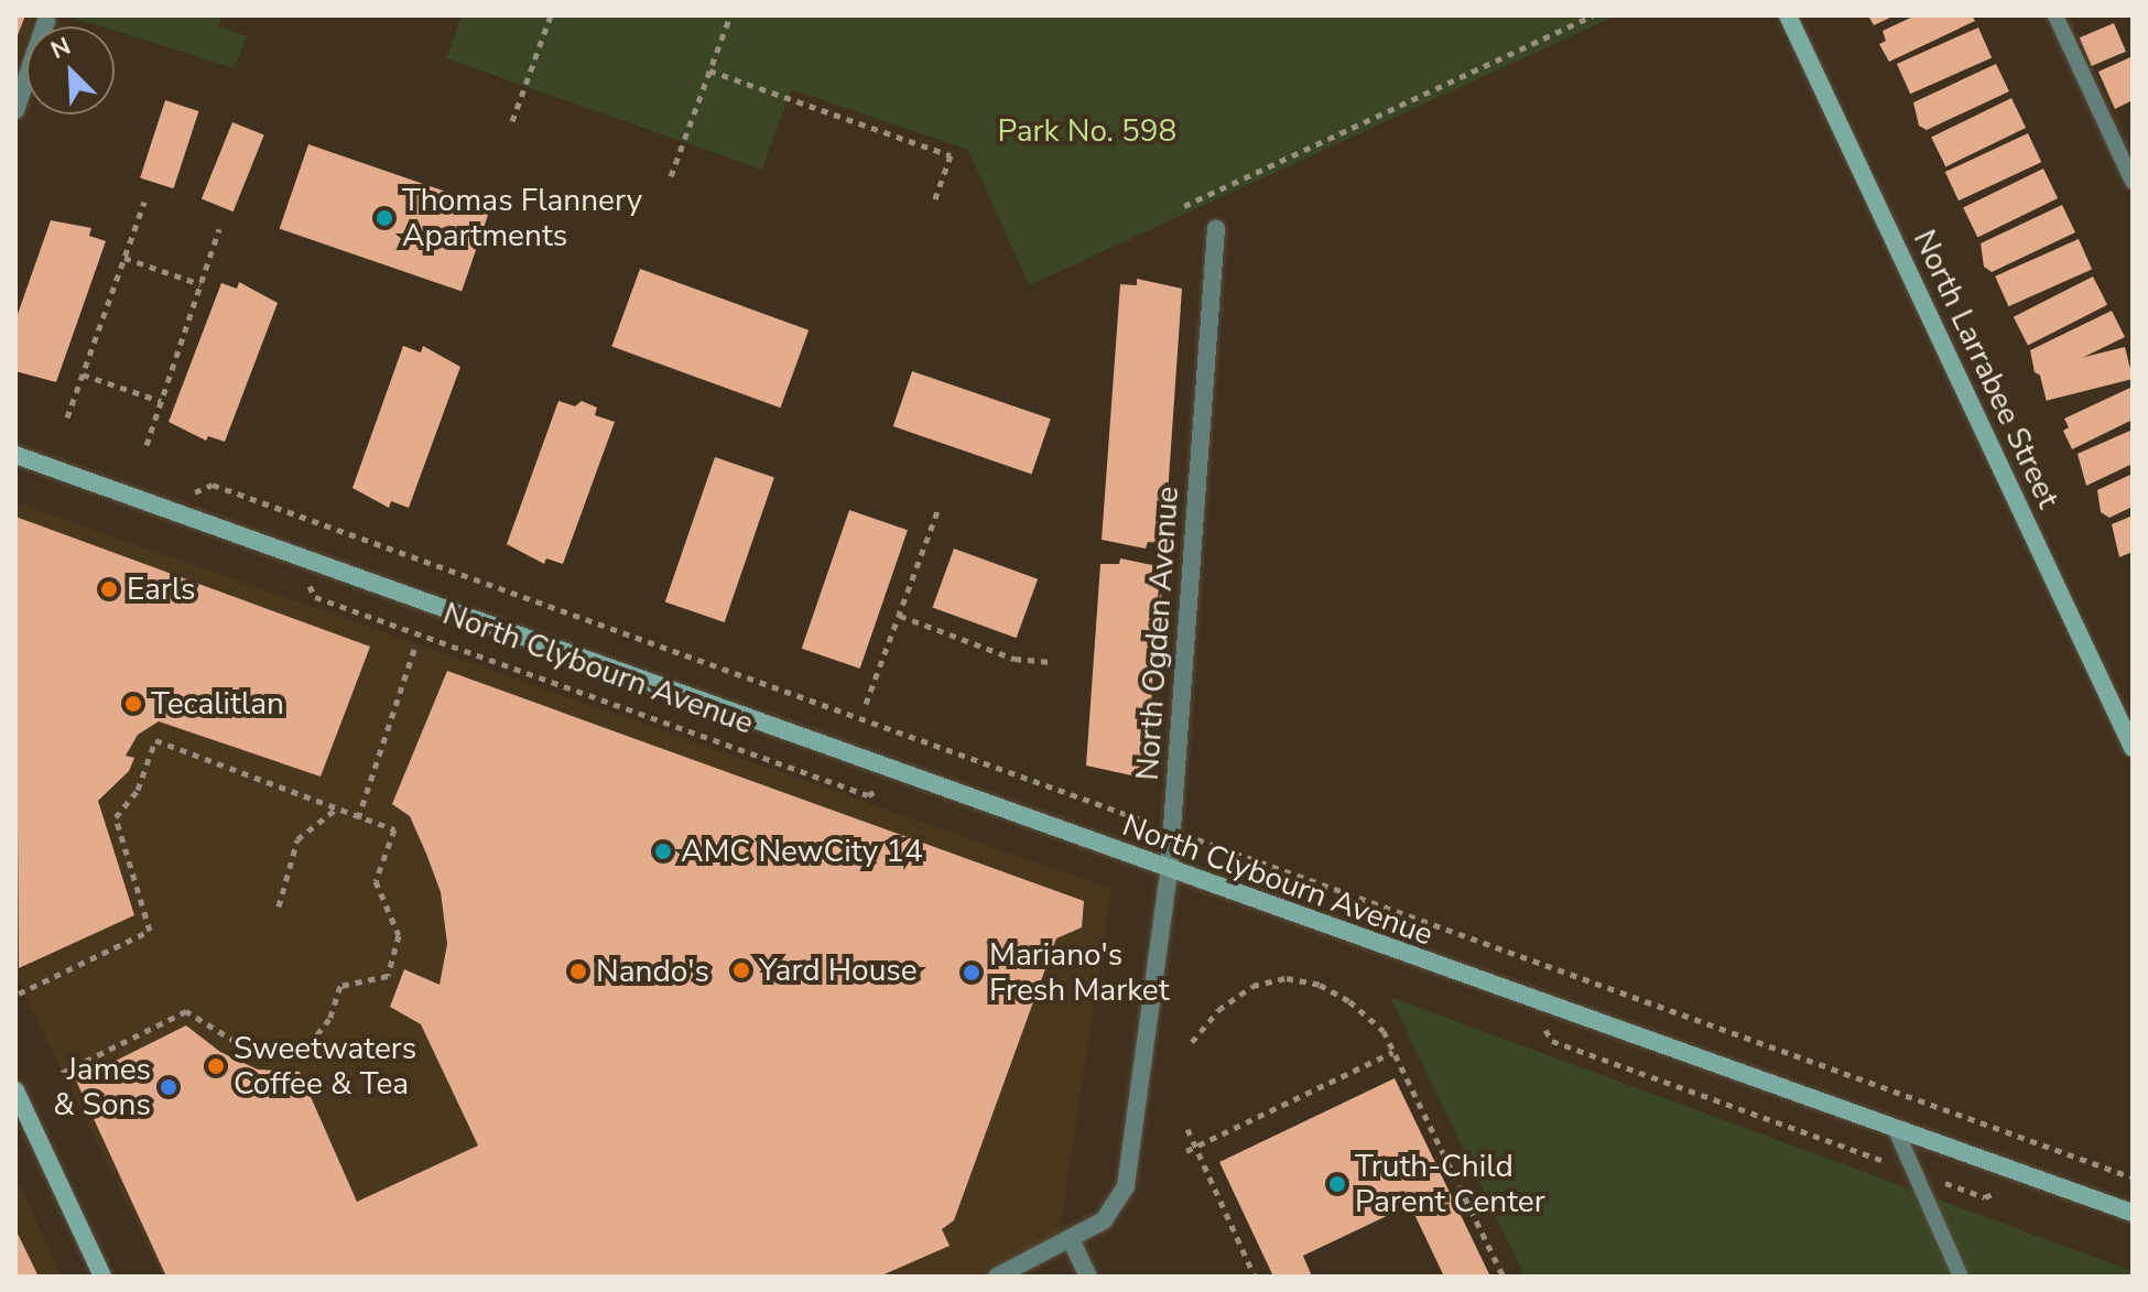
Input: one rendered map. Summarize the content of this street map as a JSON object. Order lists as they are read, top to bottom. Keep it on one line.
{"streets":{"main road":["North Larrabee Street","North Clybourn Avenue"],"street":["North Ogden Avenue"]},"crossings":[["North Ogden Avenue","North Clybourn Avenue"]],"parks":["Park No. 598"],"places":["Thomas Flannery Apartments","Earls","Tecalitlan","AMC NewCity 14","Yard House","Nando's","Mariano's Fresh Market","Sweetwaters Coffee & Tea","James & Sons","Truth-Child Parent Center"],"north":"top left"}
